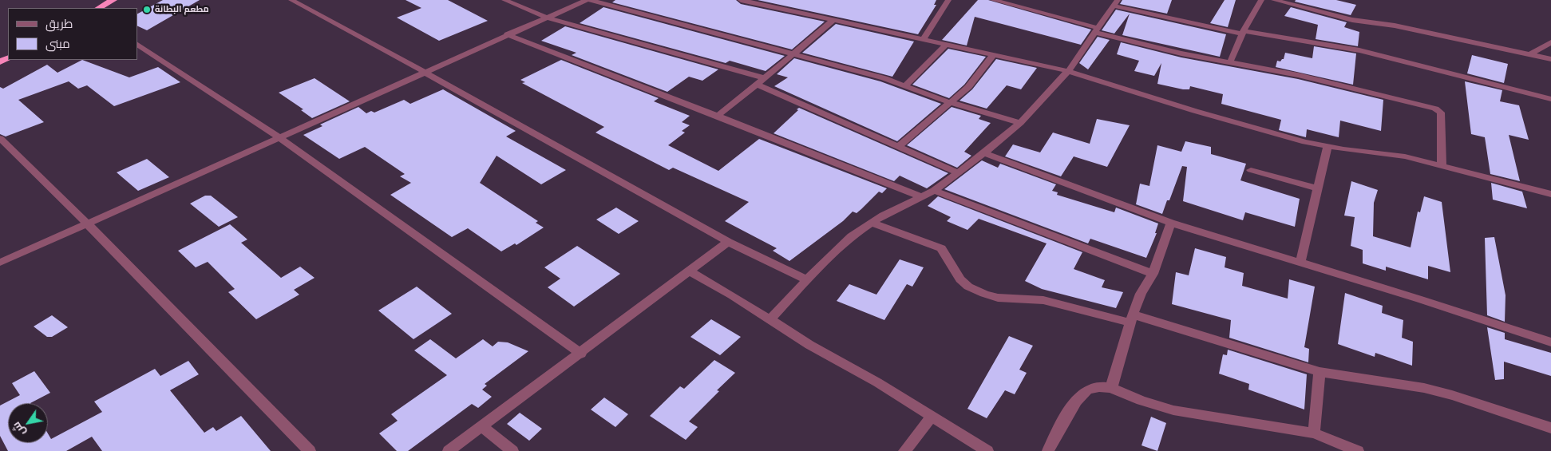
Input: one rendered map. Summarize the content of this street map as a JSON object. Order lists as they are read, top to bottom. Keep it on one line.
{"places":["مطعم البطانة"],"legend":["طريق","مبنى"],"north":"bottom left"}
